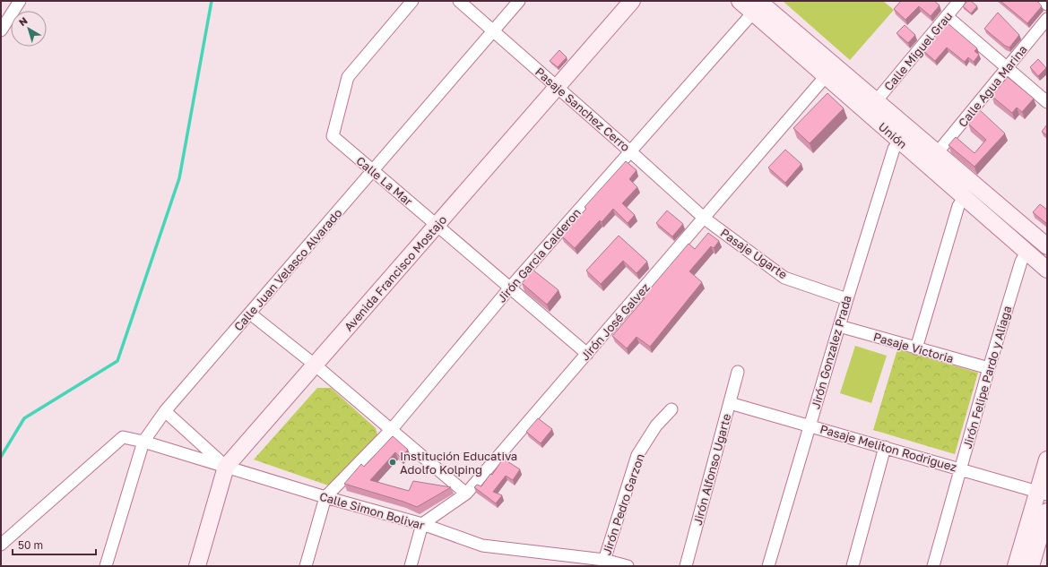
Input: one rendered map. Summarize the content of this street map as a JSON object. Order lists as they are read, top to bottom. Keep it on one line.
{"streets":{"street":["Calle Miguel Grau","Calle Agua Marina","Pasaje Sanchez Cerro","Unión","Calle La Mar","Pasaje Ugarte","Jirón Garcia Calderon","Calle Juan Velasco Alvarado","Avenida Francisco Mostajo","Jirón José Galvez","Pasaje Victoria","Jirón Gonzalez Prada","Jirón Felipe Pardo y Aliaga","Pasaje Meliton Rodriguez","Jirón Alfonso Ugarte","Jirón Pedro Garzon","Calle Simon Bolivar"]},"crossings":[["Calle Miguel Grau","Unión"],["Calle Agua Marina","Unión"],["Pasaje Sanchez Cerro","Pasaje Ugarte"],["Pasaje Sanchez Cerro","Jirón Garcia Calderon"],["Pasaje Sanchez Cerro","Calle Juan Velasco Alvarado"],["Pasaje Sanchez Cerro","Avenida Francisco Mostajo"],["Pasaje Sanchez Cerro","Jirón José Galvez"],["Unión","Jirón Garcia Calderon"],["Unión","Jirón José Galvez"],["Unión","Jirón Gonzalez Prada"],["Unión","Jirón Felipe Pardo y Aliaga"],["Calle La Mar","Jirón Garcia Calderon"],["Calle La Mar","Calle Juan Velasco Alvarado"],["Calle La Mar","Avenida Francisco Mostajo"],["Calle La Mar","Jirón José Galvez"],["Pasaje Ugarte","Jirón José Galvez"],["Pasaje Ugarte","Jirón Gonzalez Prada"],["Jirón Garcia Calderon","Calle Simon Bolivar"],["Calle Juan Velasco Alvarado","Calle Simon Bolivar"],["Avenida Francisco Mostajo","Calle Simon Bolivar"],["Jirón José Galvez","Calle Simon Bolivar"],["Pasaje Victoria","Jirón Gonzalez Prada"],["Pasaje Victoria","Jirón Felipe Pardo y Aliaga"],["Jirón Gonzalez Prada","Pasaje Meliton Rodriguez"],["Jirón Felipe Pardo y Aliaga","Pasaje Meliton Rodriguez"],["Pasaje Meliton Rodriguez","Jirón Alfonso Ugarte"],["Jirón Pedro Garzon","Calle Simon Bolivar"]],"places":["Institución Educativa Adolfo Kolping"],"scale_bar":"50 m","north":"top left"}
